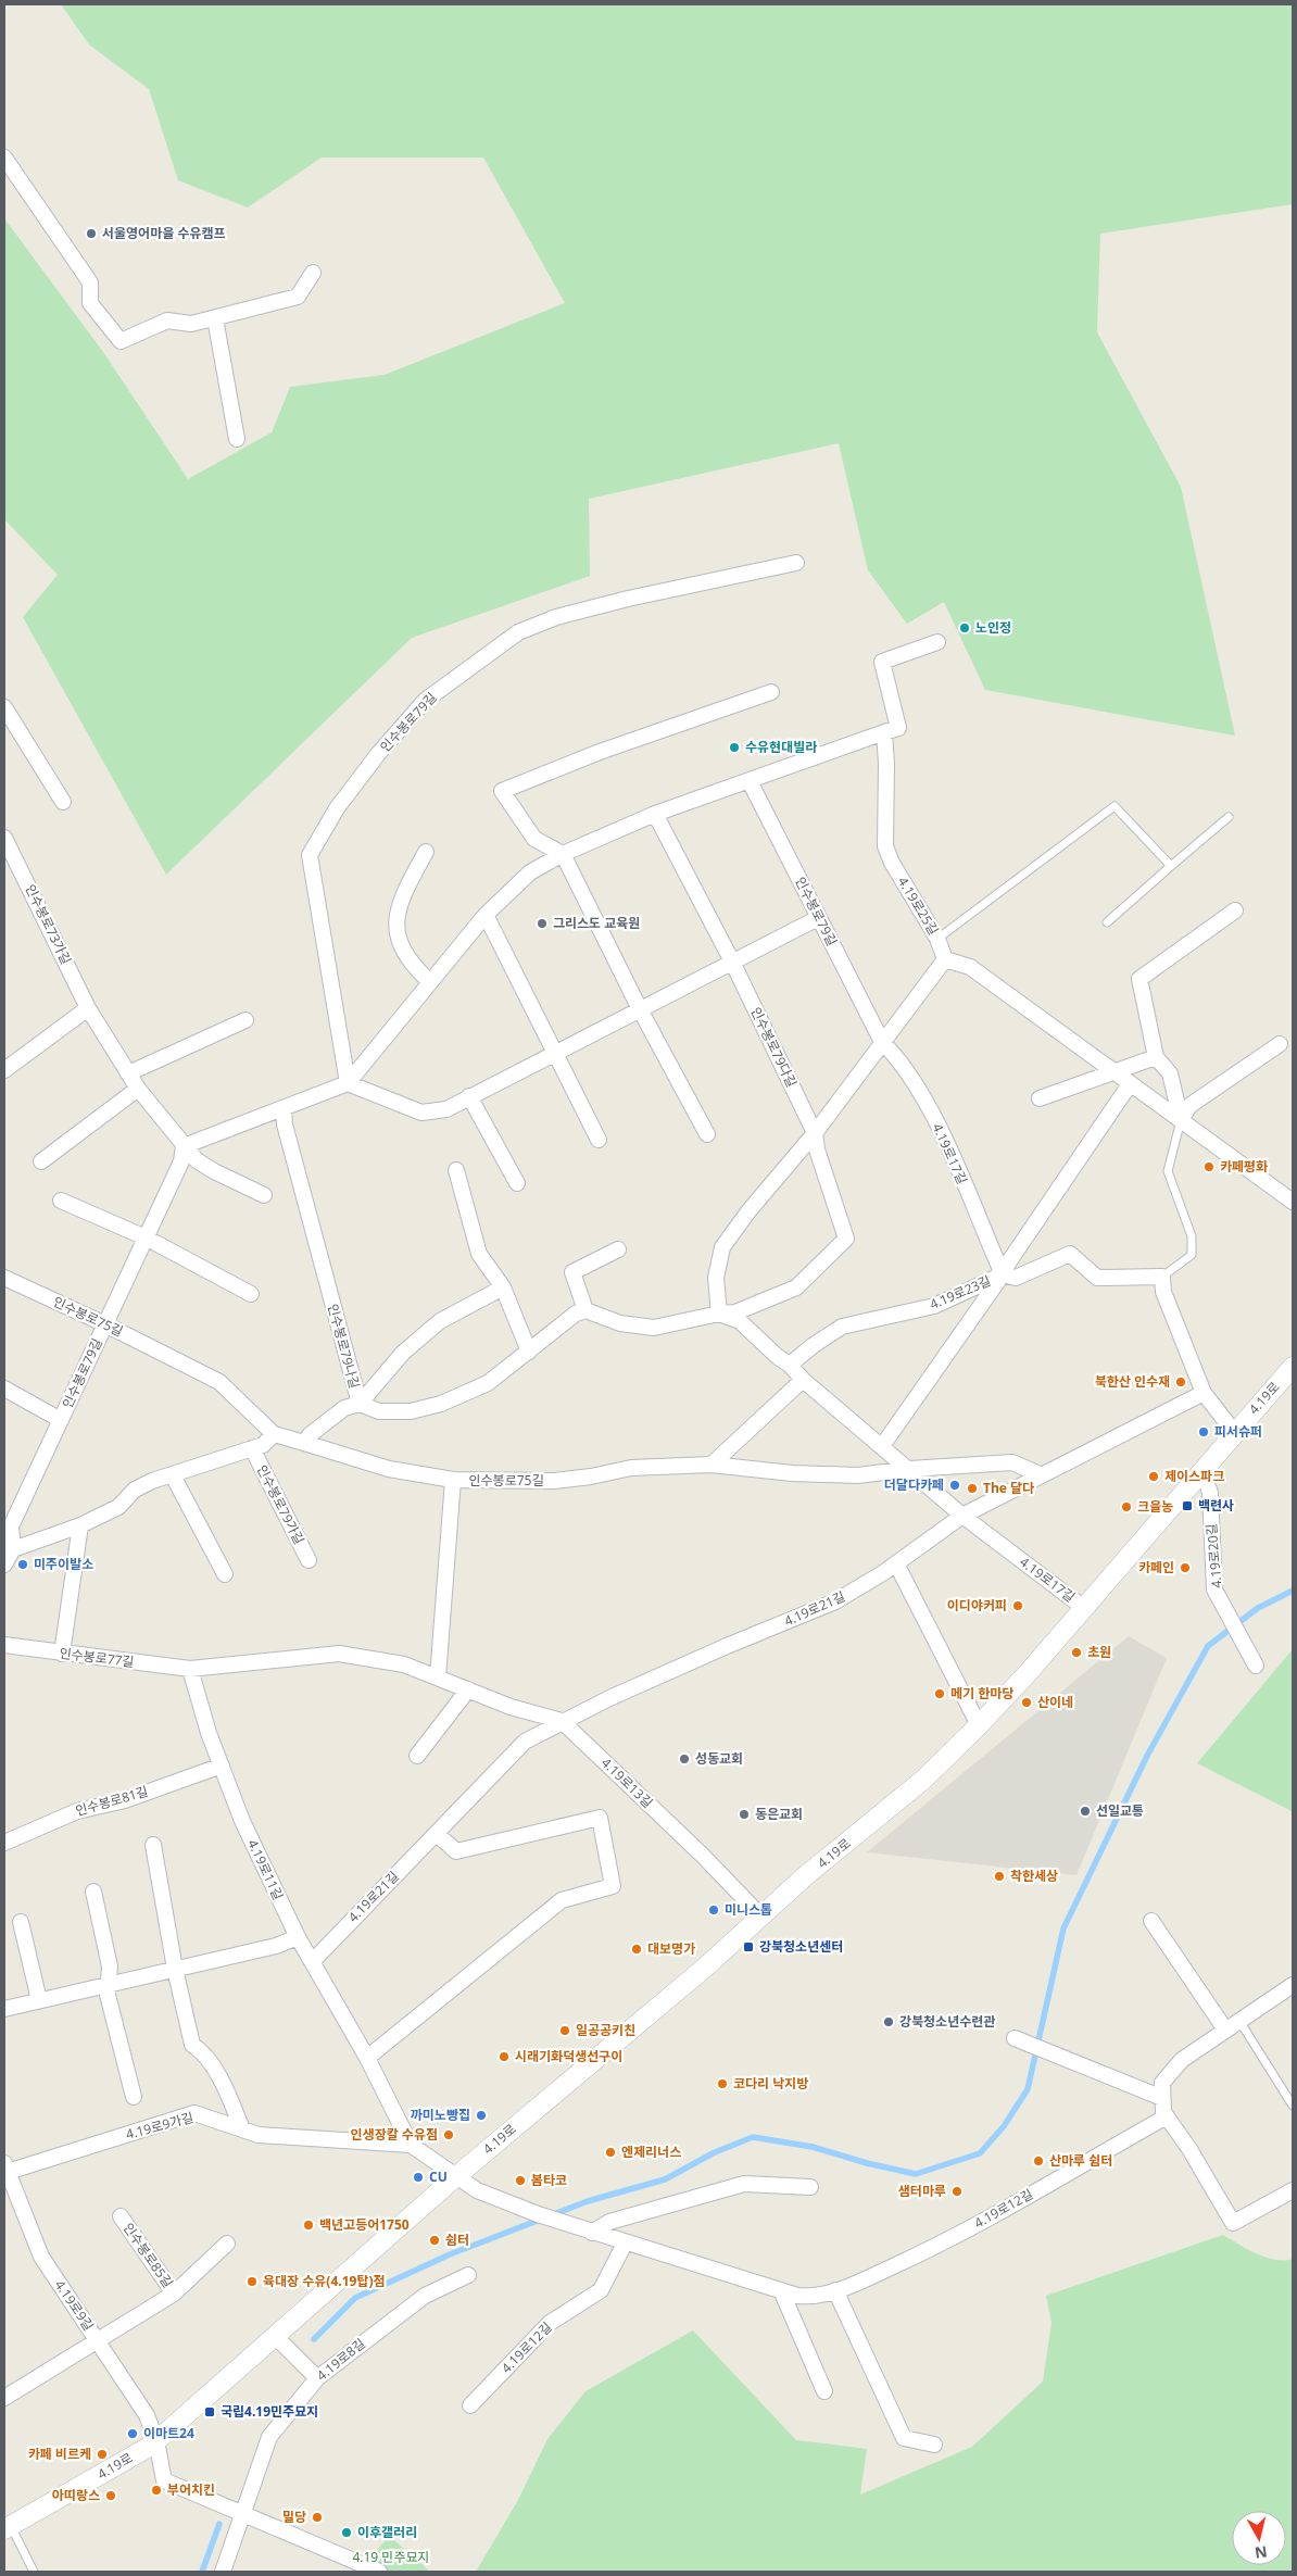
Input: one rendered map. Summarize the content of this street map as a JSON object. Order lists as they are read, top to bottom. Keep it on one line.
{"streets":{"street":["인수봉로79길","4.19로25길","인수봉로73가길","인수봉로79다길","4.19로17길","4.19로23길","인수봉로75길","인수봉로79나길","4.19로","인수봉로79가길","4.19로20길","4.19로21길","인수봉로77길","4.19로13길","인수봉로81길","4.19로11길","4.19로9가길","4.19로12길","인수봉로85길","4.19로9길","4.19로8길"]},"crossings":[["인수봉로79길","인수봉로73가길"],["인수봉로79길","4.19로17길"],["인수봉로79길","인수봉로75길"],["인수봉로79길","인수봉로79가길"],["4.19로17길","4.19로23길"],["4.19로17길","인수봉로75길"],["4.19로17길","4.19로"],["4.19로17길","4.19로21길"],["인수봉로75길","인수봉로79가길"],["4.19로","4.19로20길"],["4.19로","4.19로13길"],["4.19로","4.19로11길"],["4.19로","4.19로12길"],["4.19로","4.19로9길"],["4.19로21길","4.19로13길"],["4.19로21길","4.19로11길"],["인수봉로77길","4.19로13길"],["인수봉로77길","4.19로11길"],["4.19로13길","4.19로11길"],["인수봉로81길","4.19로11길"],["4.19로11길","4.19로9가길"],["4.19로11길","4.19로12길"],["4.19로9가길","4.19로9길"],["인수봉로85길","4.19로9길"]],"parks":["4.19 민주묘지"],"places":{"other":["서울영어마을 수유캠프","노인정","수유현대빌라","그리스도 교육원","카페평화","북한산 인수재","피서슈퍼","제이스파크","더달다카페","The 달다","크을농","미주이발소","카페인","이디야커피","초원","메기 한마당","산이네","성동교회","선일교통","동은교회","착한세상","미니스톱","대보명가","강북청소년수련관","일공공키친","시래기화덕생선구이","코다리 낙지방","까미노빵집","인생장칼 수유점","엔제리너스","산마루 쉼터","CU","봄타코","샘터마루","백년고등어1750","쉼터","육대장 수유(4.19탑)점","이마트24","카페 비르케","부어치킨","아띠랑스","밀당","이후갤러리"],"transit":["백련사","강북청소년센터","국립4.19민주묘지"]},"north":"bottom"}
